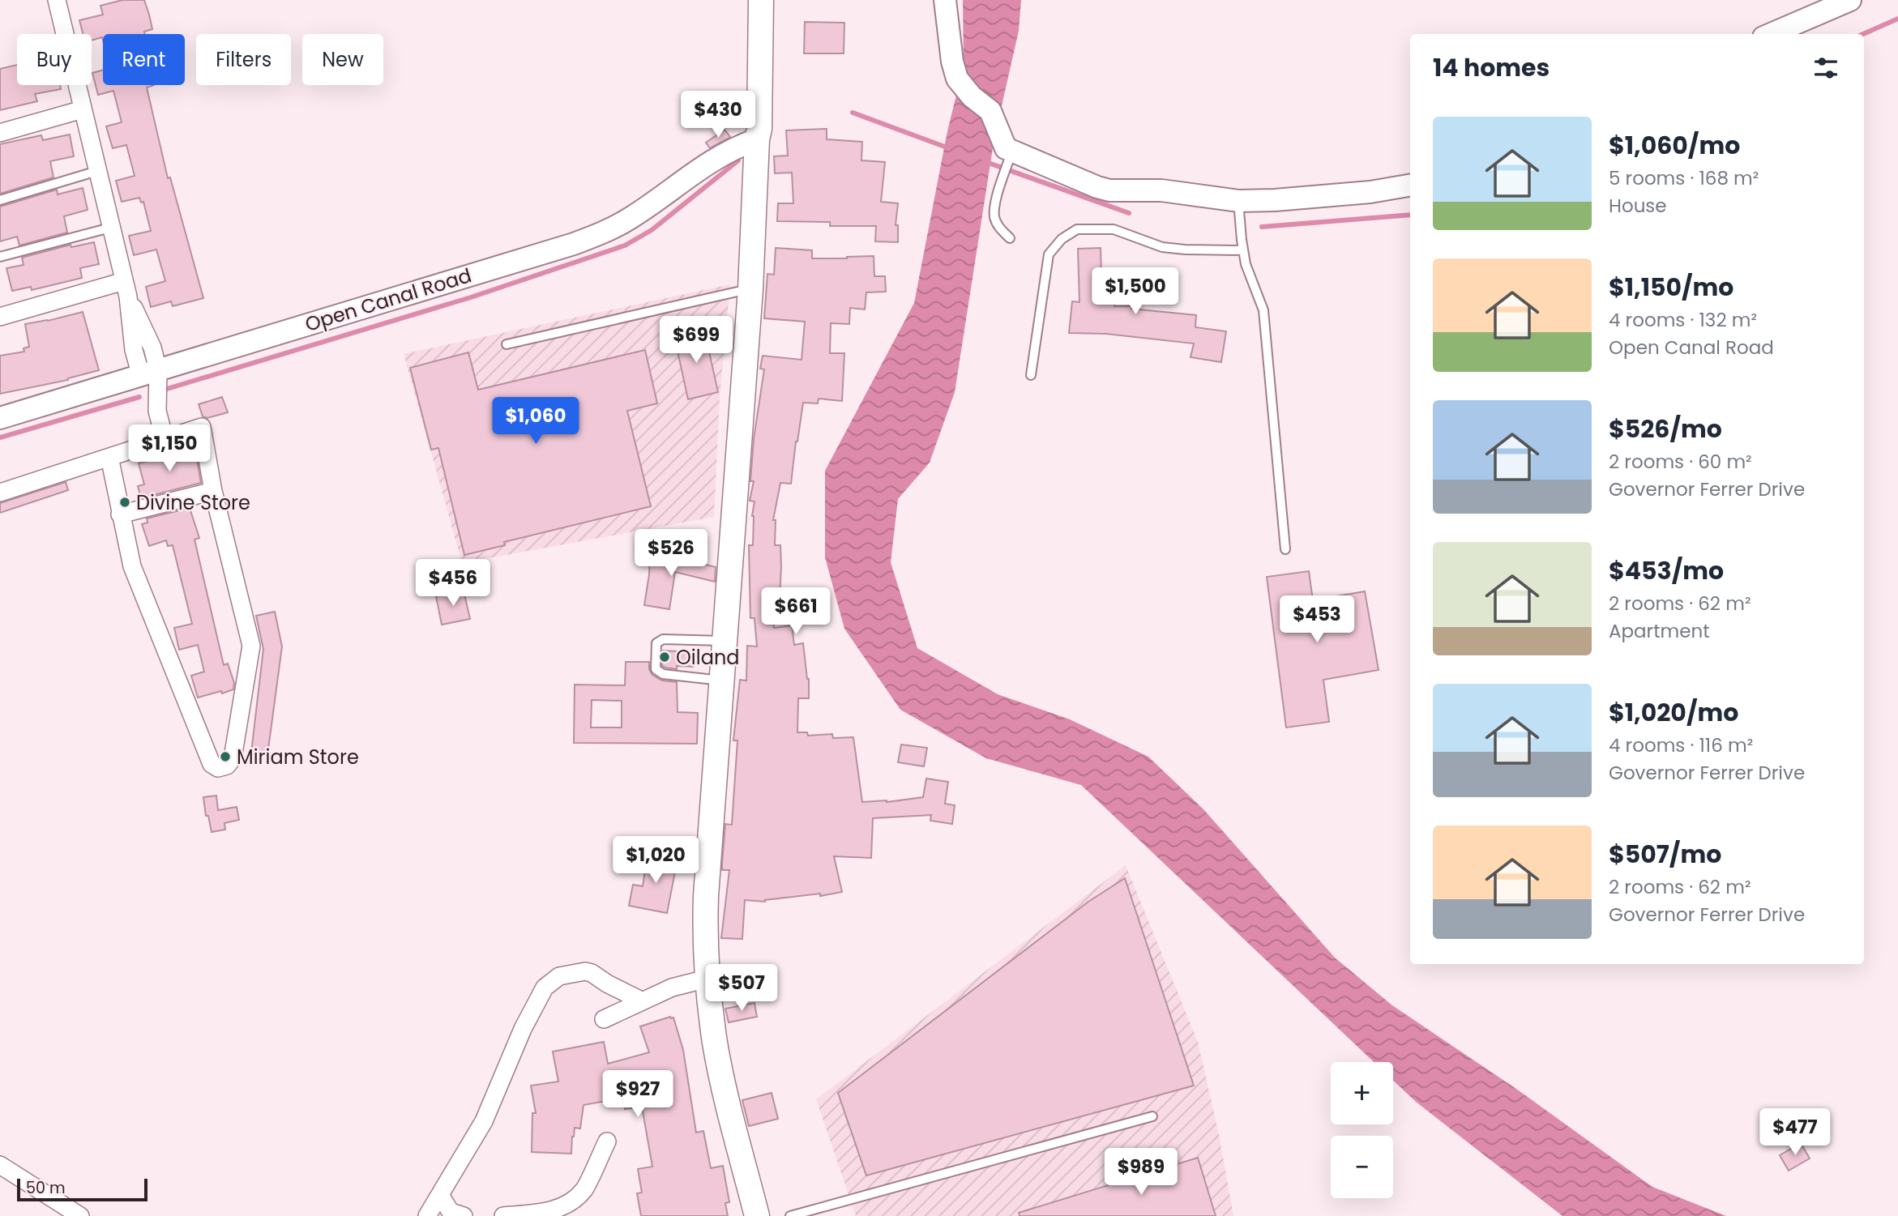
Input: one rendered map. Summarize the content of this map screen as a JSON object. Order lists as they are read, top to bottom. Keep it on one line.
{"streets":{"street":["Open Canal Road"]},"places":["Divine Store","Oiland","Miriam Store"],"scale_bar":"50 m","page":{"chip":["Buy","Rent","Filters","New"],"heading":"14 homes","price":["$430","$1,500","$699","$1,060","$1,150","$526","$456","$661","$453","$1,020","$507","$927","$477","$989"],"list":[{"name":"$1,060/mo","note":"5 rooms · 168 m² · House"},{"name":"$1,150/mo","note":"4 rooms · 132 m² · Open Canal Road"},{"name":"$526/mo","note":"2 rooms · 60 m² · Governor Ferrer Drive"},{"name":"$453/mo","note":"2 rooms · 62 m² · Apartment"},{"name":"$1,020/mo","note":"4 rooms · 116 m² · Governor Ferrer Drive"},{"name":"$507/mo","note":"2 rooms · 62 m² · Governor Ferrer Drive"}],"map_buttons":["+","−"],"scale":"50 m"}}
